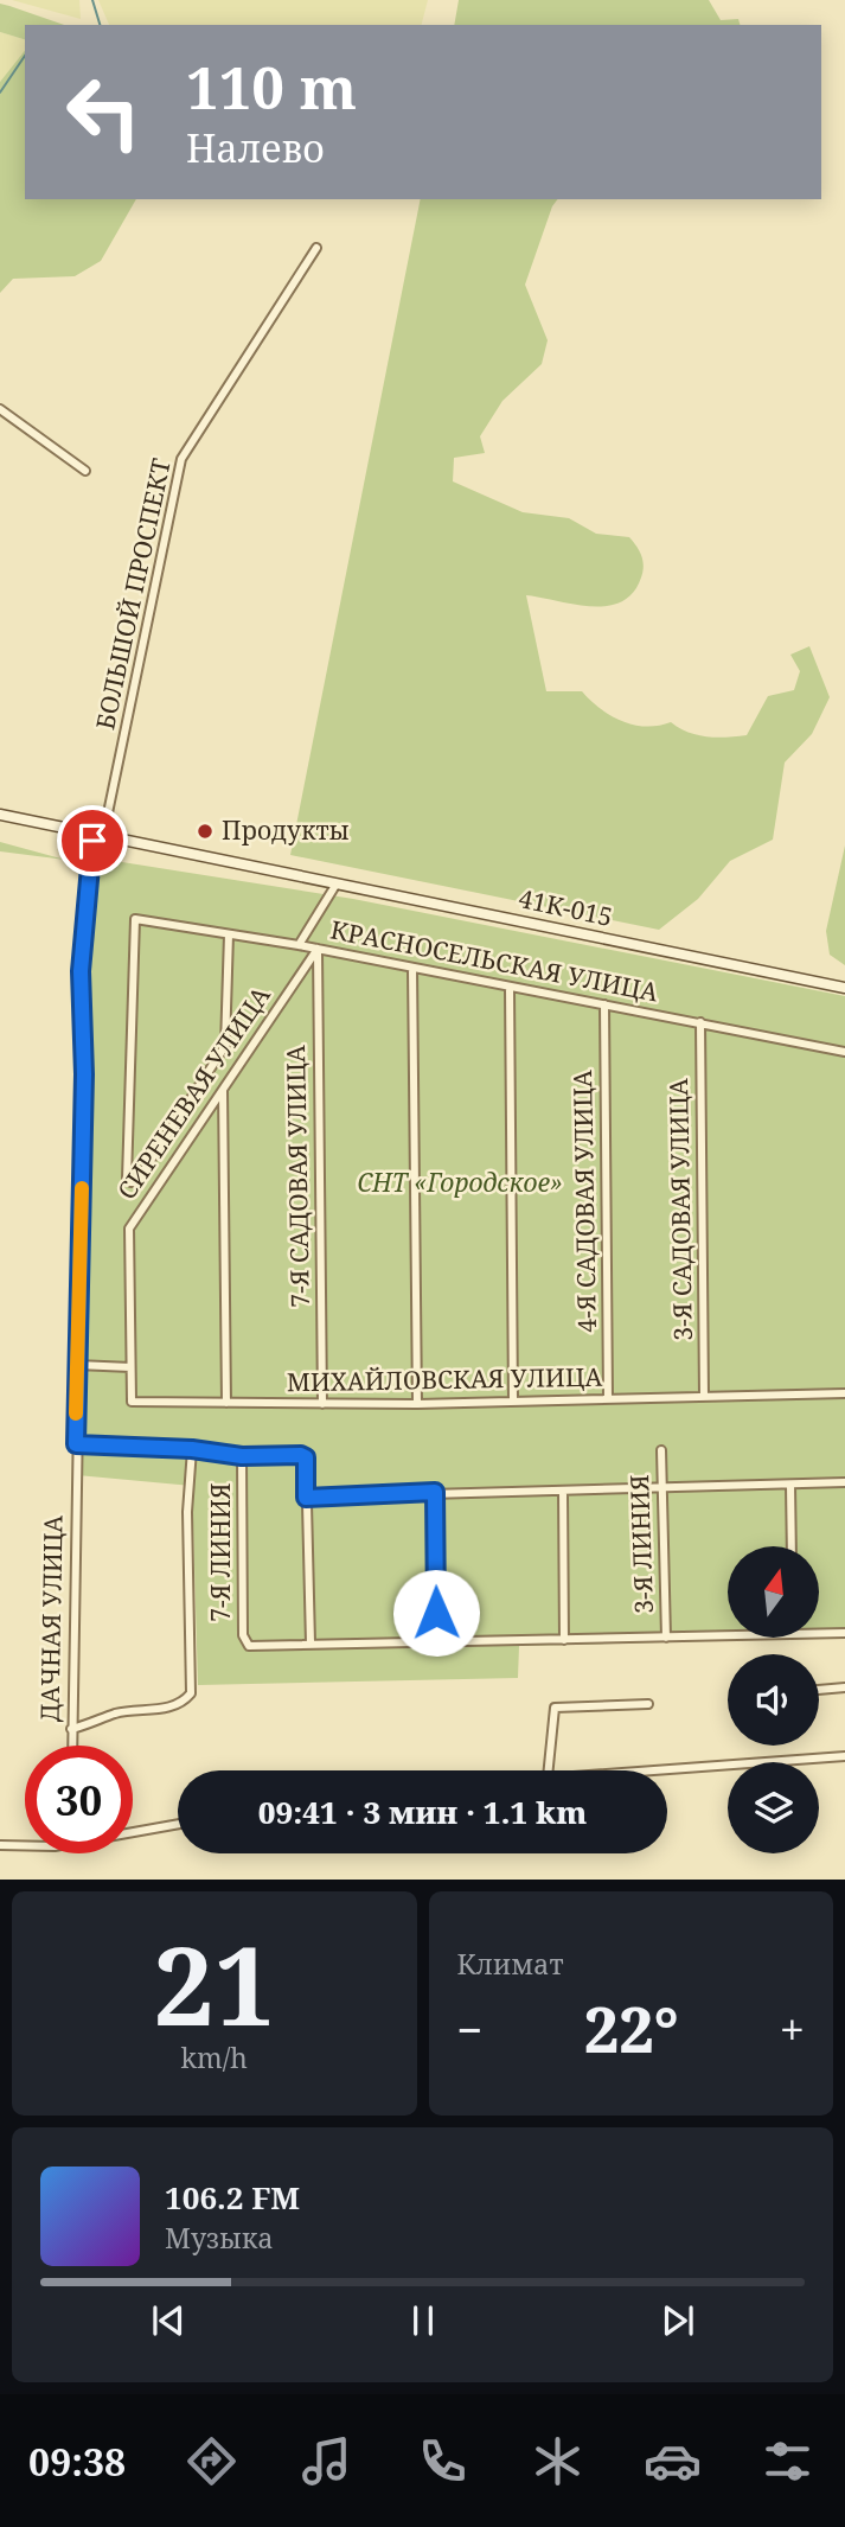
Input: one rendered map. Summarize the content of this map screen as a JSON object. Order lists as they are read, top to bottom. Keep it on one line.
{"streets":{"main road":["41К-015"],"street":["БОЛЬШОЙ ПРОСПЕКТ","КРАСНОСЕЛЬСКАЯ УЛИЦА","СИРЕНЕВАЯ УЛИЦА","7-Я САДОВАЯ УЛИЦА","4-Я САДОВАЯ УЛИЦА","3-Я САДОВАЯ УЛИЦА","МИХАЙЛОВСКАЯ УЛИЦА","3-Я ЛИНИЯ","7-Я ЛИНИЯ","ДАЧНАЯ УЛИЦА"]},"crossings":[["БОЛЬШОЙ ПРОСПЕКТ","41К-015"],["БОЛЬШОЙ ПРОСПЕКТ","ДАЧНАЯ УЛИЦА"],["КРАСНОСЕЛЬСКАЯ УЛИЦА","СИРЕНЕВАЯ УЛИЦА"],["КРАСНОСЕЛЬСКАЯ УЛИЦА","7-Я САДОВАЯ УЛИЦА"],["КРАСНОСЕЛЬСКАЯ УЛИЦА","4-Я САДОВАЯ УЛИЦА"],["КРАСНОСЕЛЬСКАЯ УЛИЦА","3-Я САДОВАЯ УЛИЦА"],["СИРЕНЕВАЯ УЛИЦА","7-Я САДОВАЯ УЛИЦА"],["СИРЕНЕВАЯ УЛИЦА","МИХАЙЛОВСКАЯ УЛИЦА"],["7-Я САДОВАЯ УЛИЦА","МИХАЙЛОВСКАЯ УЛИЦА"],["4-Я САДОВАЯ УЛИЦА","МИХАЙЛОВСКАЯ УЛИЦА"],["3-Я САДОВАЯ УЛИЦА","МИХАЙЛОВСКАЯ УЛИЦА"]],"parks":["СНТ «Городское»"],"places":["Продукты"],"north":"top","page":{"turn":["110 m","Налево"],"limit":"30","trip":"09:41 · 3 мин · 1.1 km","tile":[["21","km/h"],"Климат"],"heat":["−","22°","+"],"song":["106.2 FM","Музыка"],"tabs":"09:38"}}
